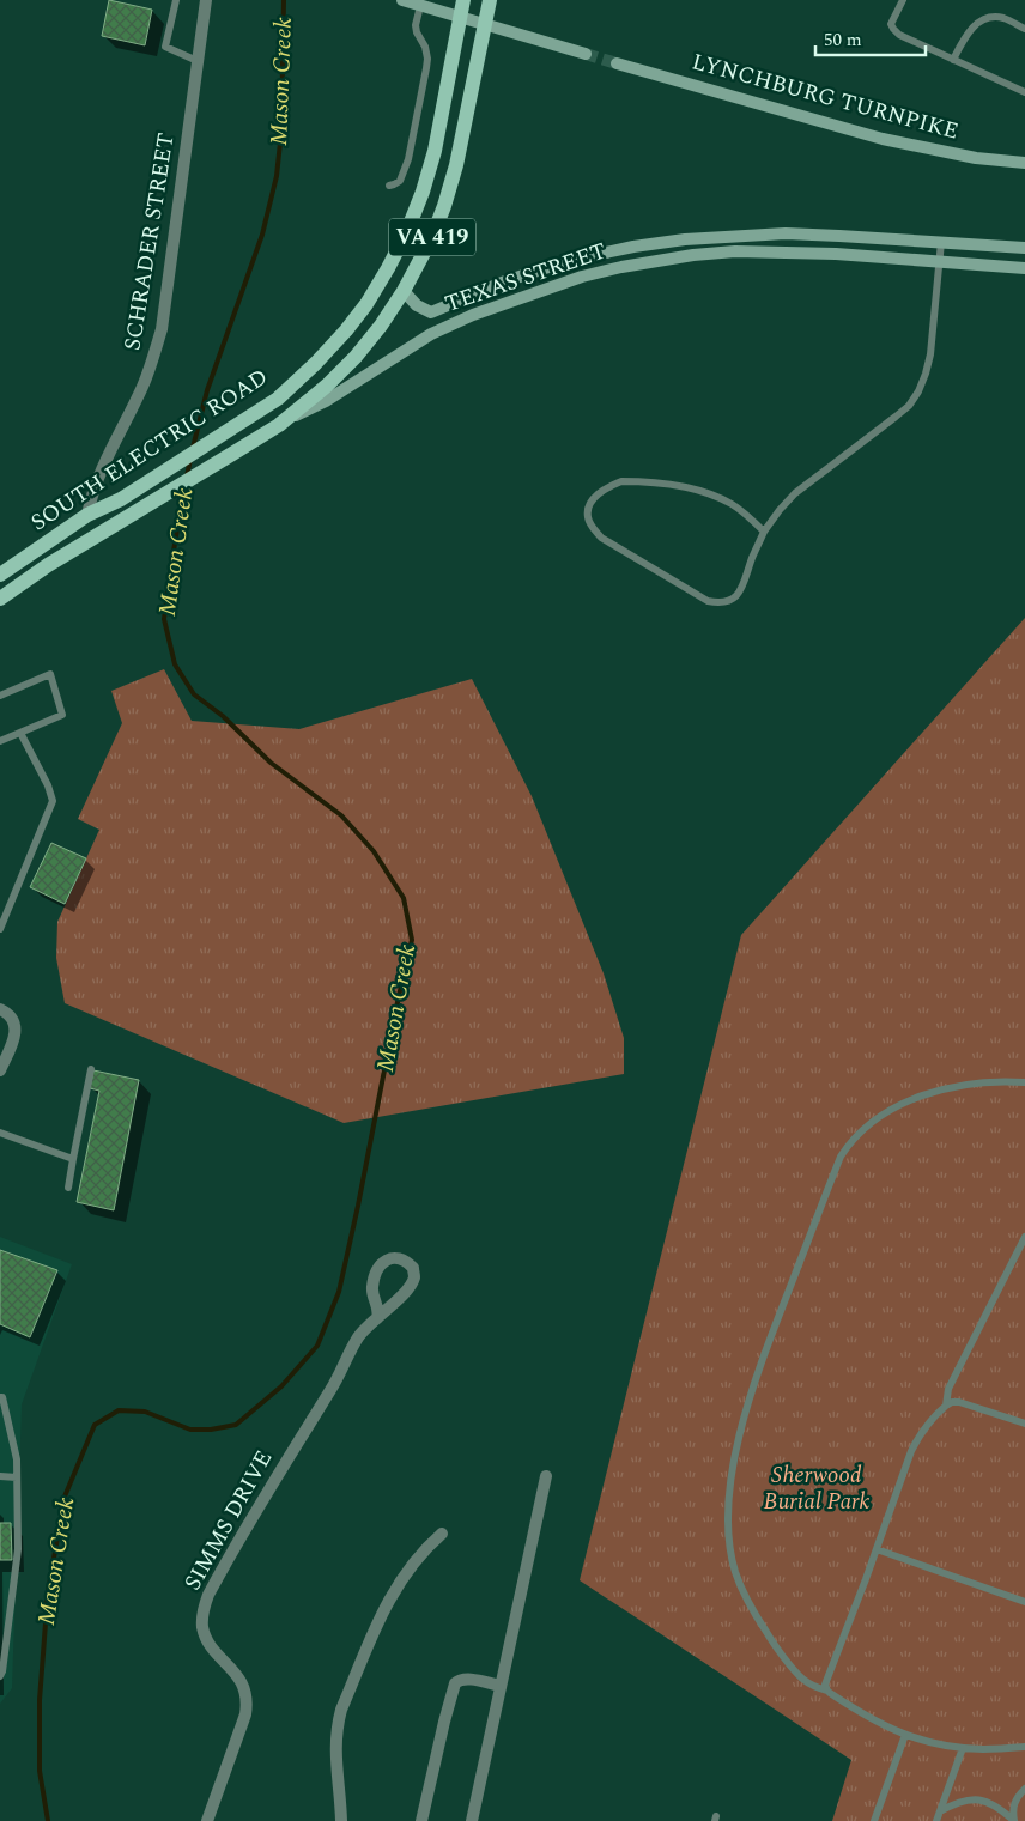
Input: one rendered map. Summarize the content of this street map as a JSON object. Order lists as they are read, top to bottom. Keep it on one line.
{"streets":{"main road":["LYNCHBURG TURNPIKE","VA 419","TEXAS STREET","SOUTH ELECTRIC ROAD"],"street":["SCHRADER STREET","SIMMS DRIVE"]},"crossings":[["SCHRADER STREET","SOUTH ELECTRIC ROAD"],["TEXAS STREET","SOUTH ELECTRIC ROAD"]],"water":["Mason Creek"],"parks":["Sherwood Burial Park"],"scale_bar":"50 m"}
